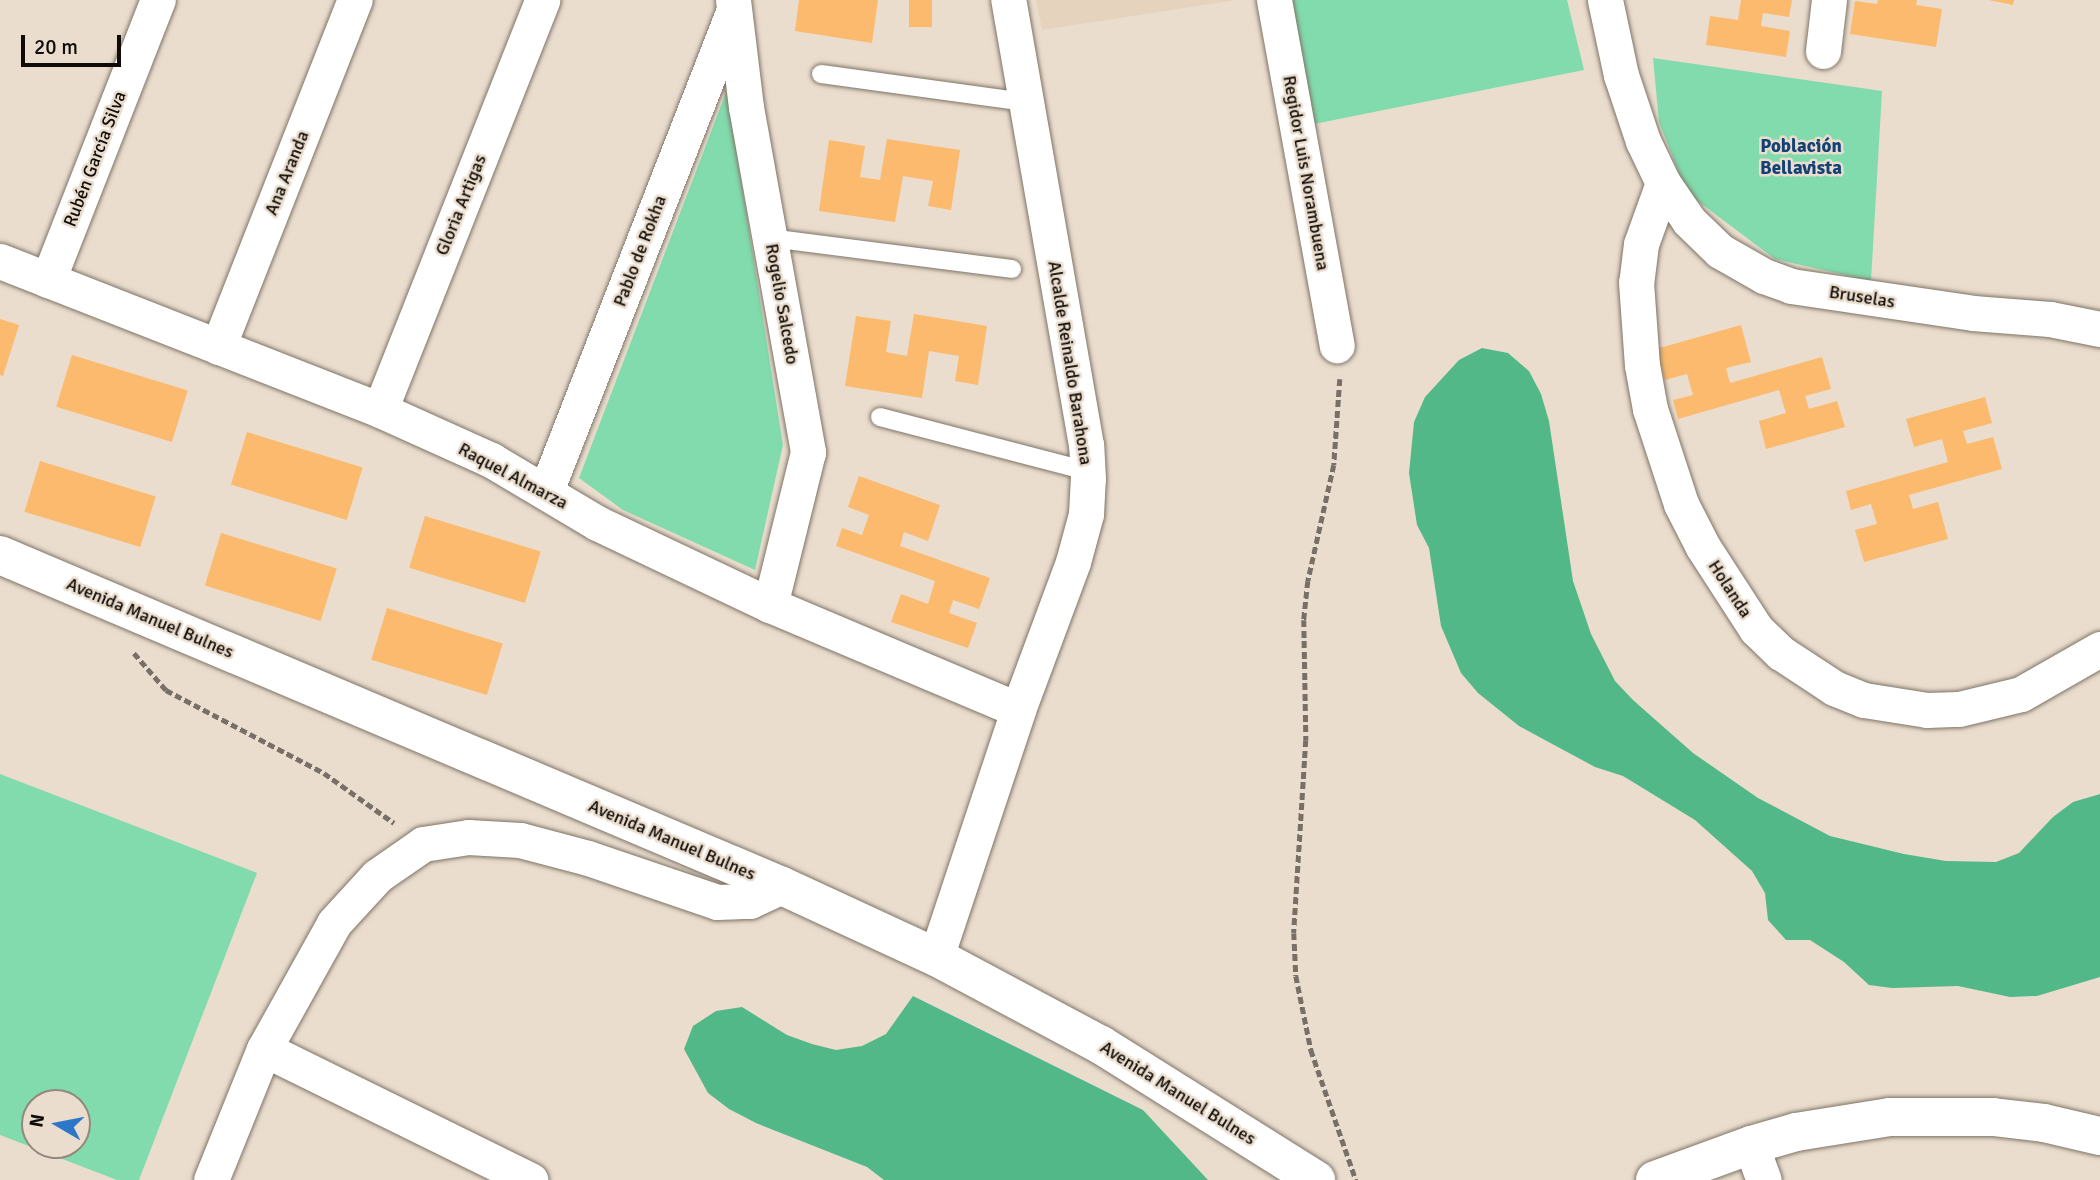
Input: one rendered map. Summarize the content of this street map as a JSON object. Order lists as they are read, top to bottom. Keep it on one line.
{"streets":{"street":["Rubén García Silva","Ana Aranda","Regidor Luis Norambuena","Gloria Artigas","Pablo de Rokha","Bruselas","Rogelio Salcedo","Alcalde Reinaldo Barahona","Raquel Almarza","Holanda","Avenida Manuel Bulnes"]},"crossings":[["Rubén García Silva","Raquel Almarza"],["Ana Aranda","Raquel Almarza"],["Gloria Artigas","Raquel Almarza"],["Pablo de Rokha","Rogelio Salcedo"],["Pablo de Rokha","Raquel Almarza"],["Bruselas","Holanda"],["Rogelio Salcedo","Raquel Almarza"],["Alcalde Reinaldo Barahona","Raquel Almarza"],["Alcalde Reinaldo Barahona","Avenida Manuel Bulnes"]],"districts":["Población Bellavista"],"scale_bar":"20 m","north":"left"}
